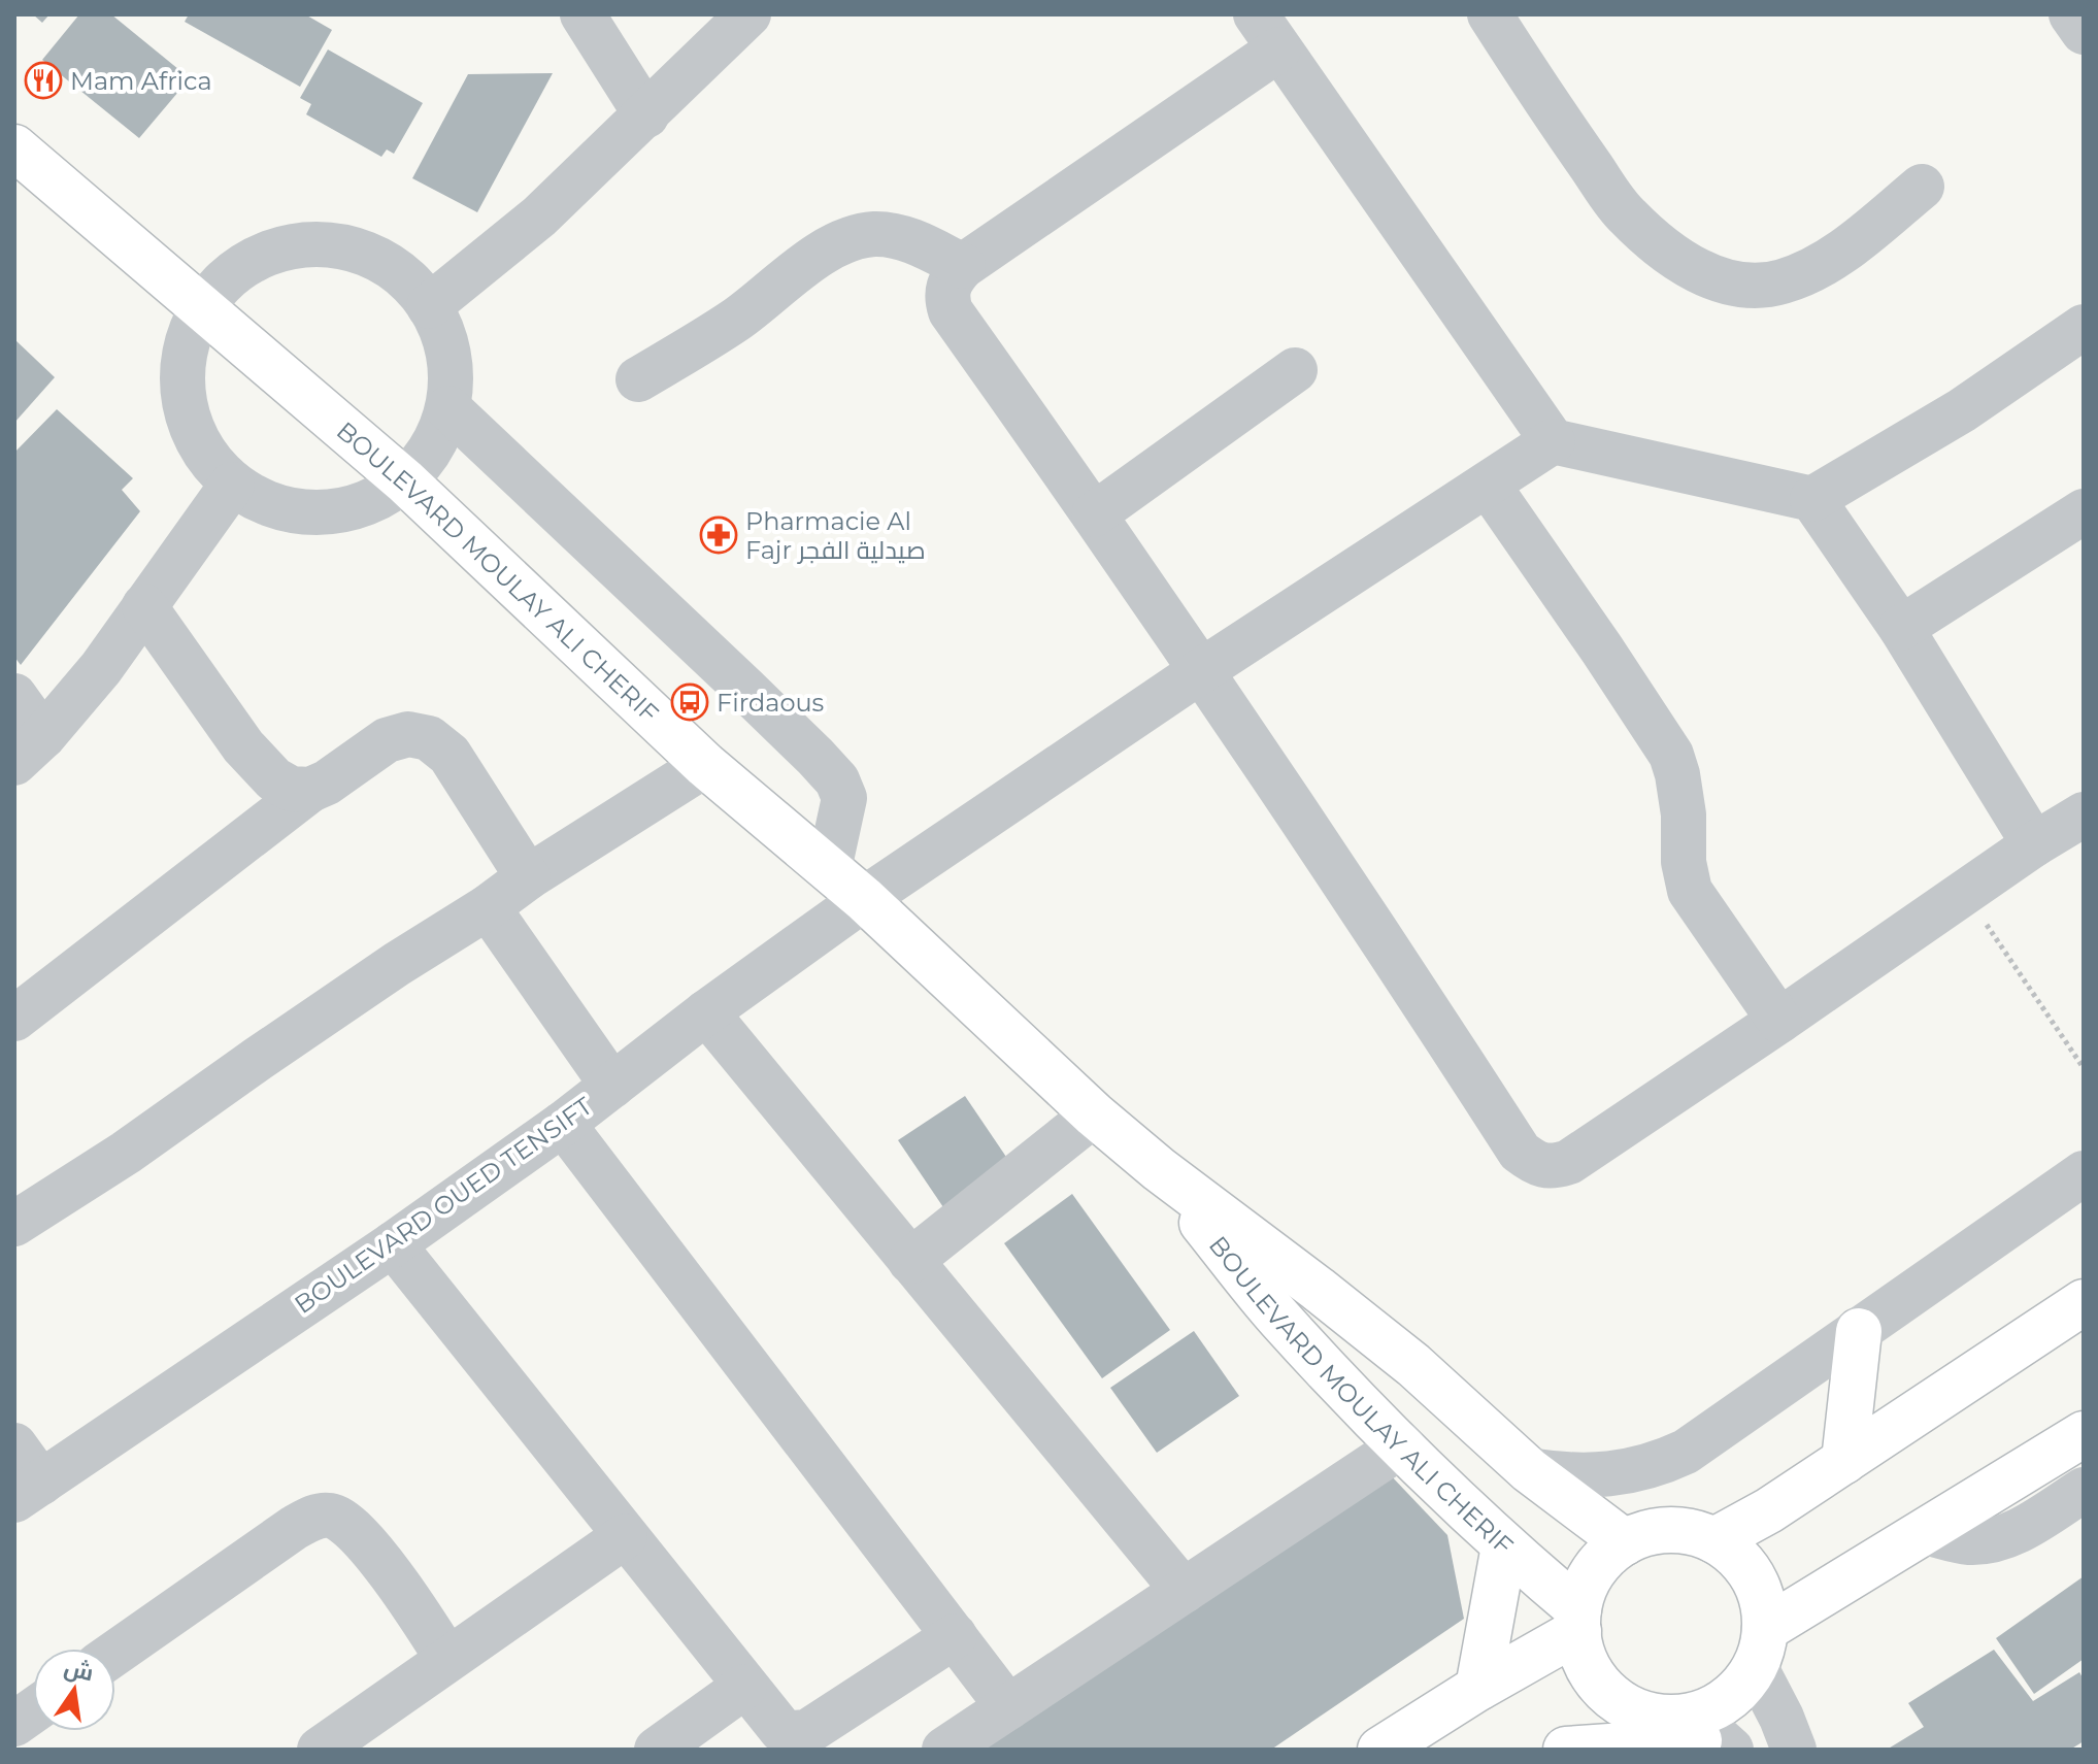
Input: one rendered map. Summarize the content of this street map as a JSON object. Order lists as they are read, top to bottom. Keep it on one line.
{"streets":{"main road":["BOULEVARD MOULAY ALI CHERIF"],"street":["BOULEVARD OUED TENSIFT"]},"crossings":[["BOULEVARD MOULAY ALI CHERIF","BOULEVARD OUED TENSIFT"]],"places":{"restaurant":["Mam Africa"],"pharmacy":["Pharmacie Al Fajr صيدلية الفجر"],"bus stop":["Firdaous"]},"north":"top"}
